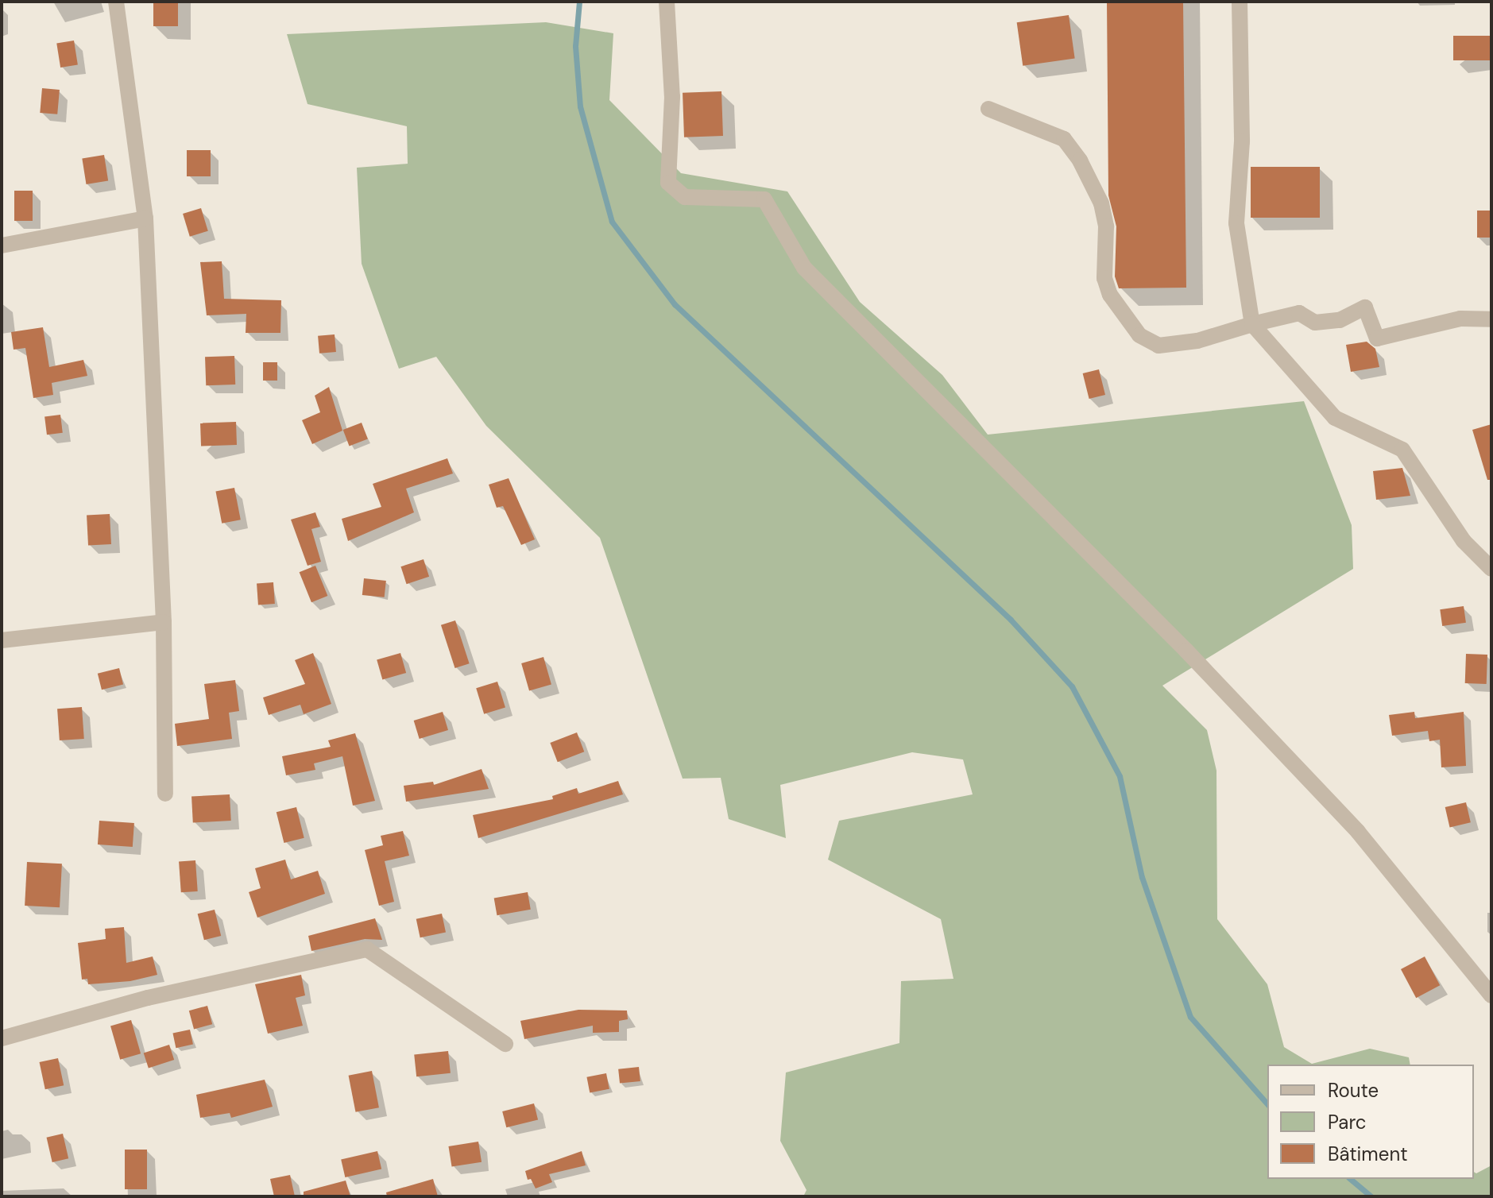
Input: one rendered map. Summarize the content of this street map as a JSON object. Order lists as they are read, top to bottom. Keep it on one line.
{"legend":["Route","Parc","Bâtiment"]}
